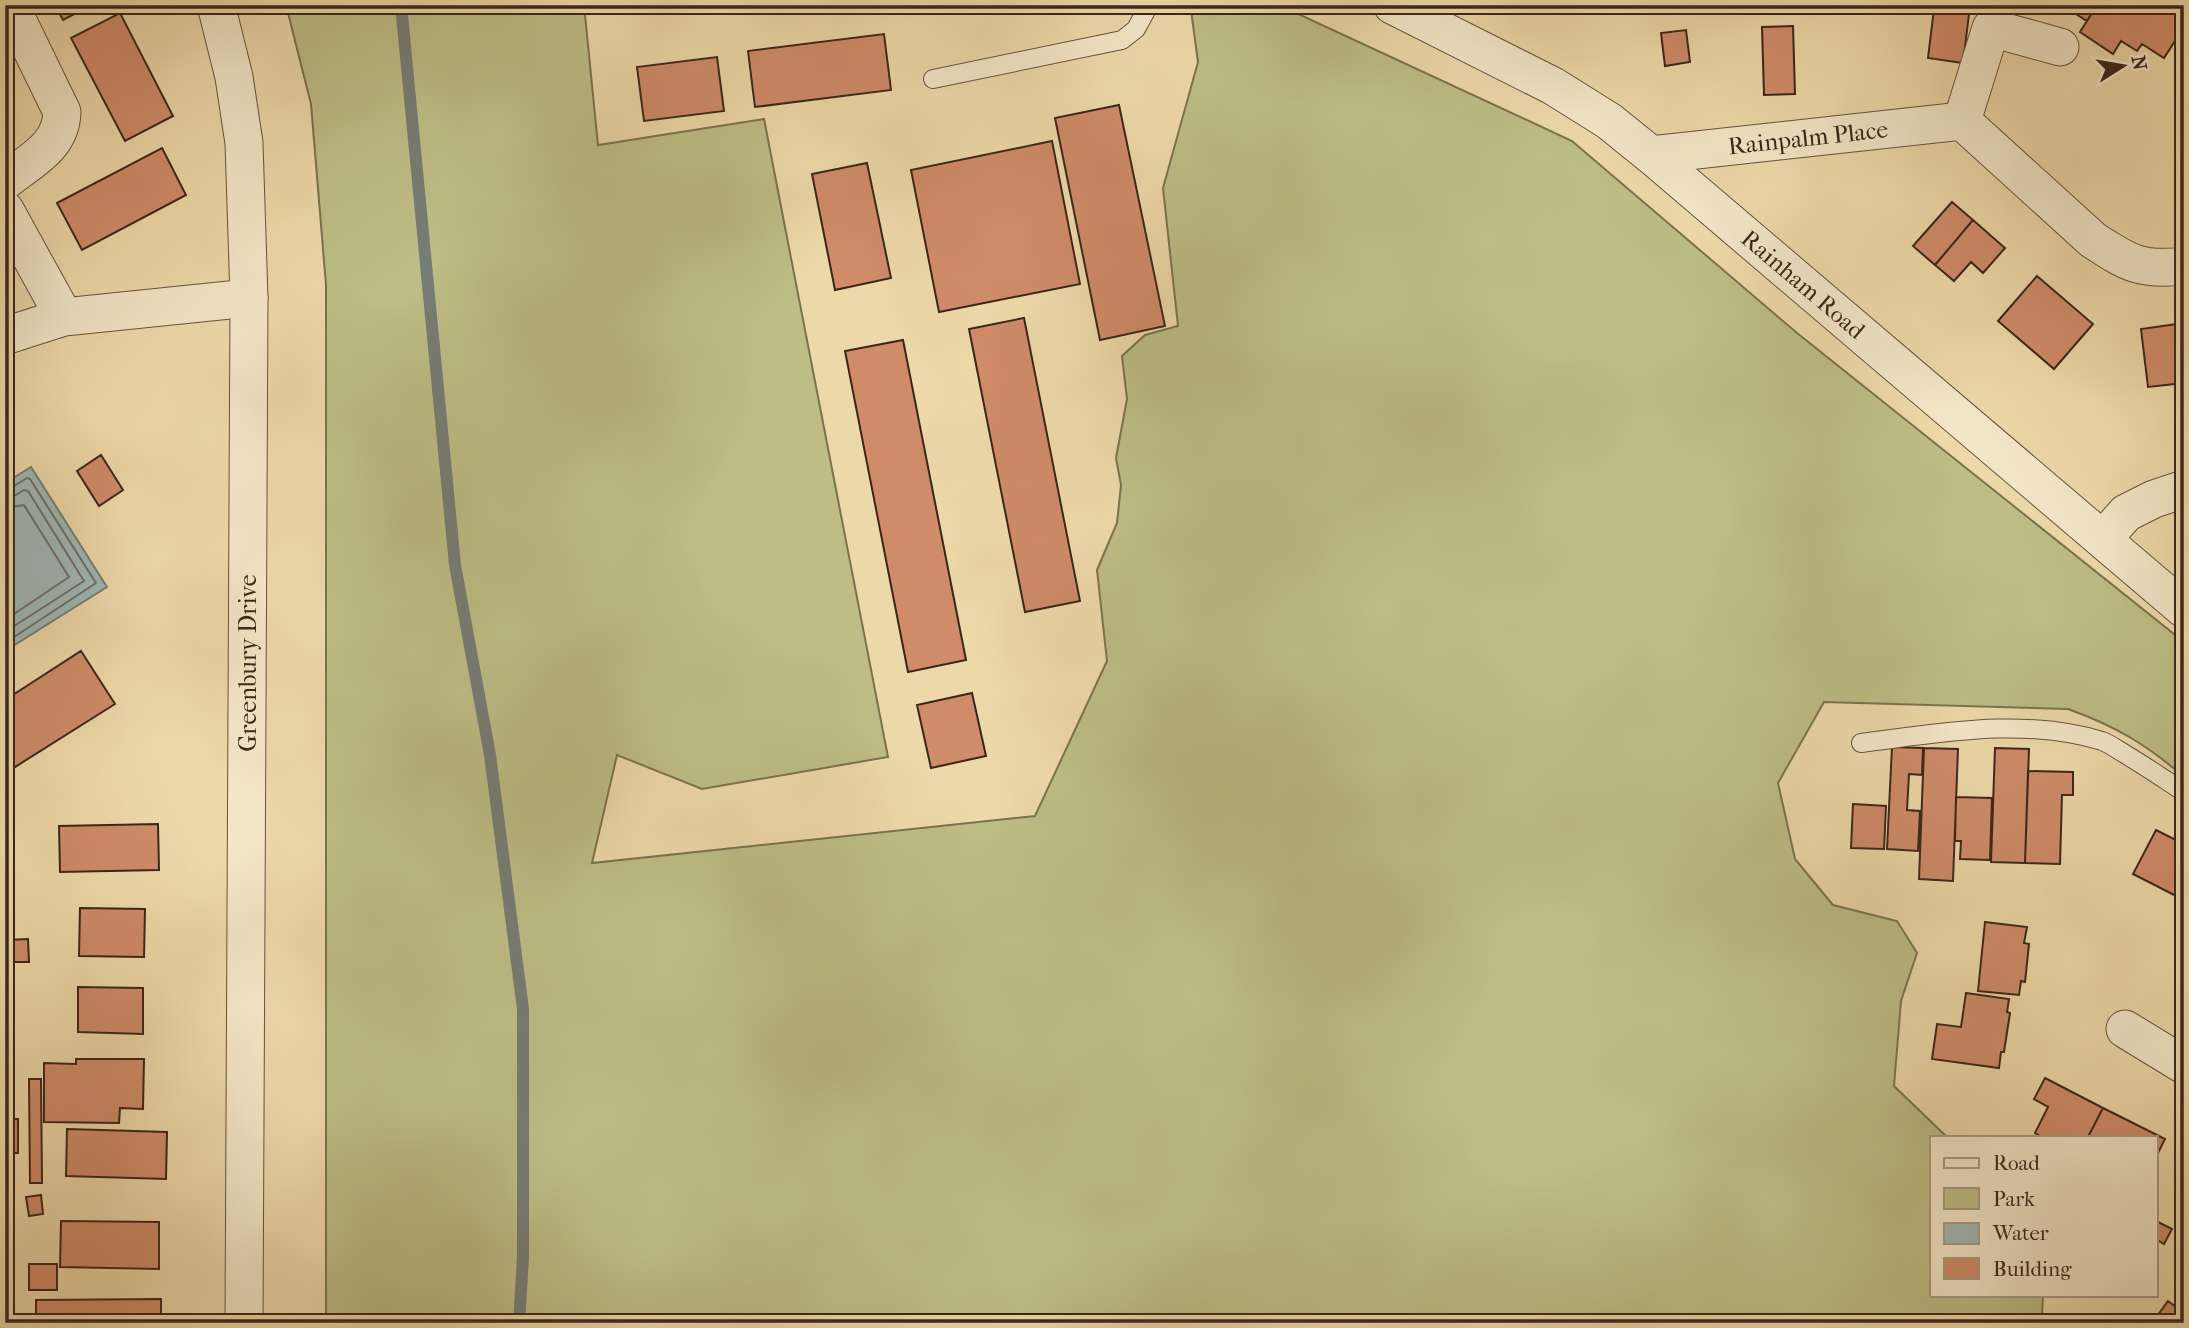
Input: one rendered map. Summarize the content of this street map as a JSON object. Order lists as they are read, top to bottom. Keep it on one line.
{"streets":{"street":["Rainpalm Place","Rainham Road","Greenbury Drive"]},"crossings":[["Rainpalm Place","Rainham Road"]],"legend":["Road","Park","Water","Building"],"north":"right"}
